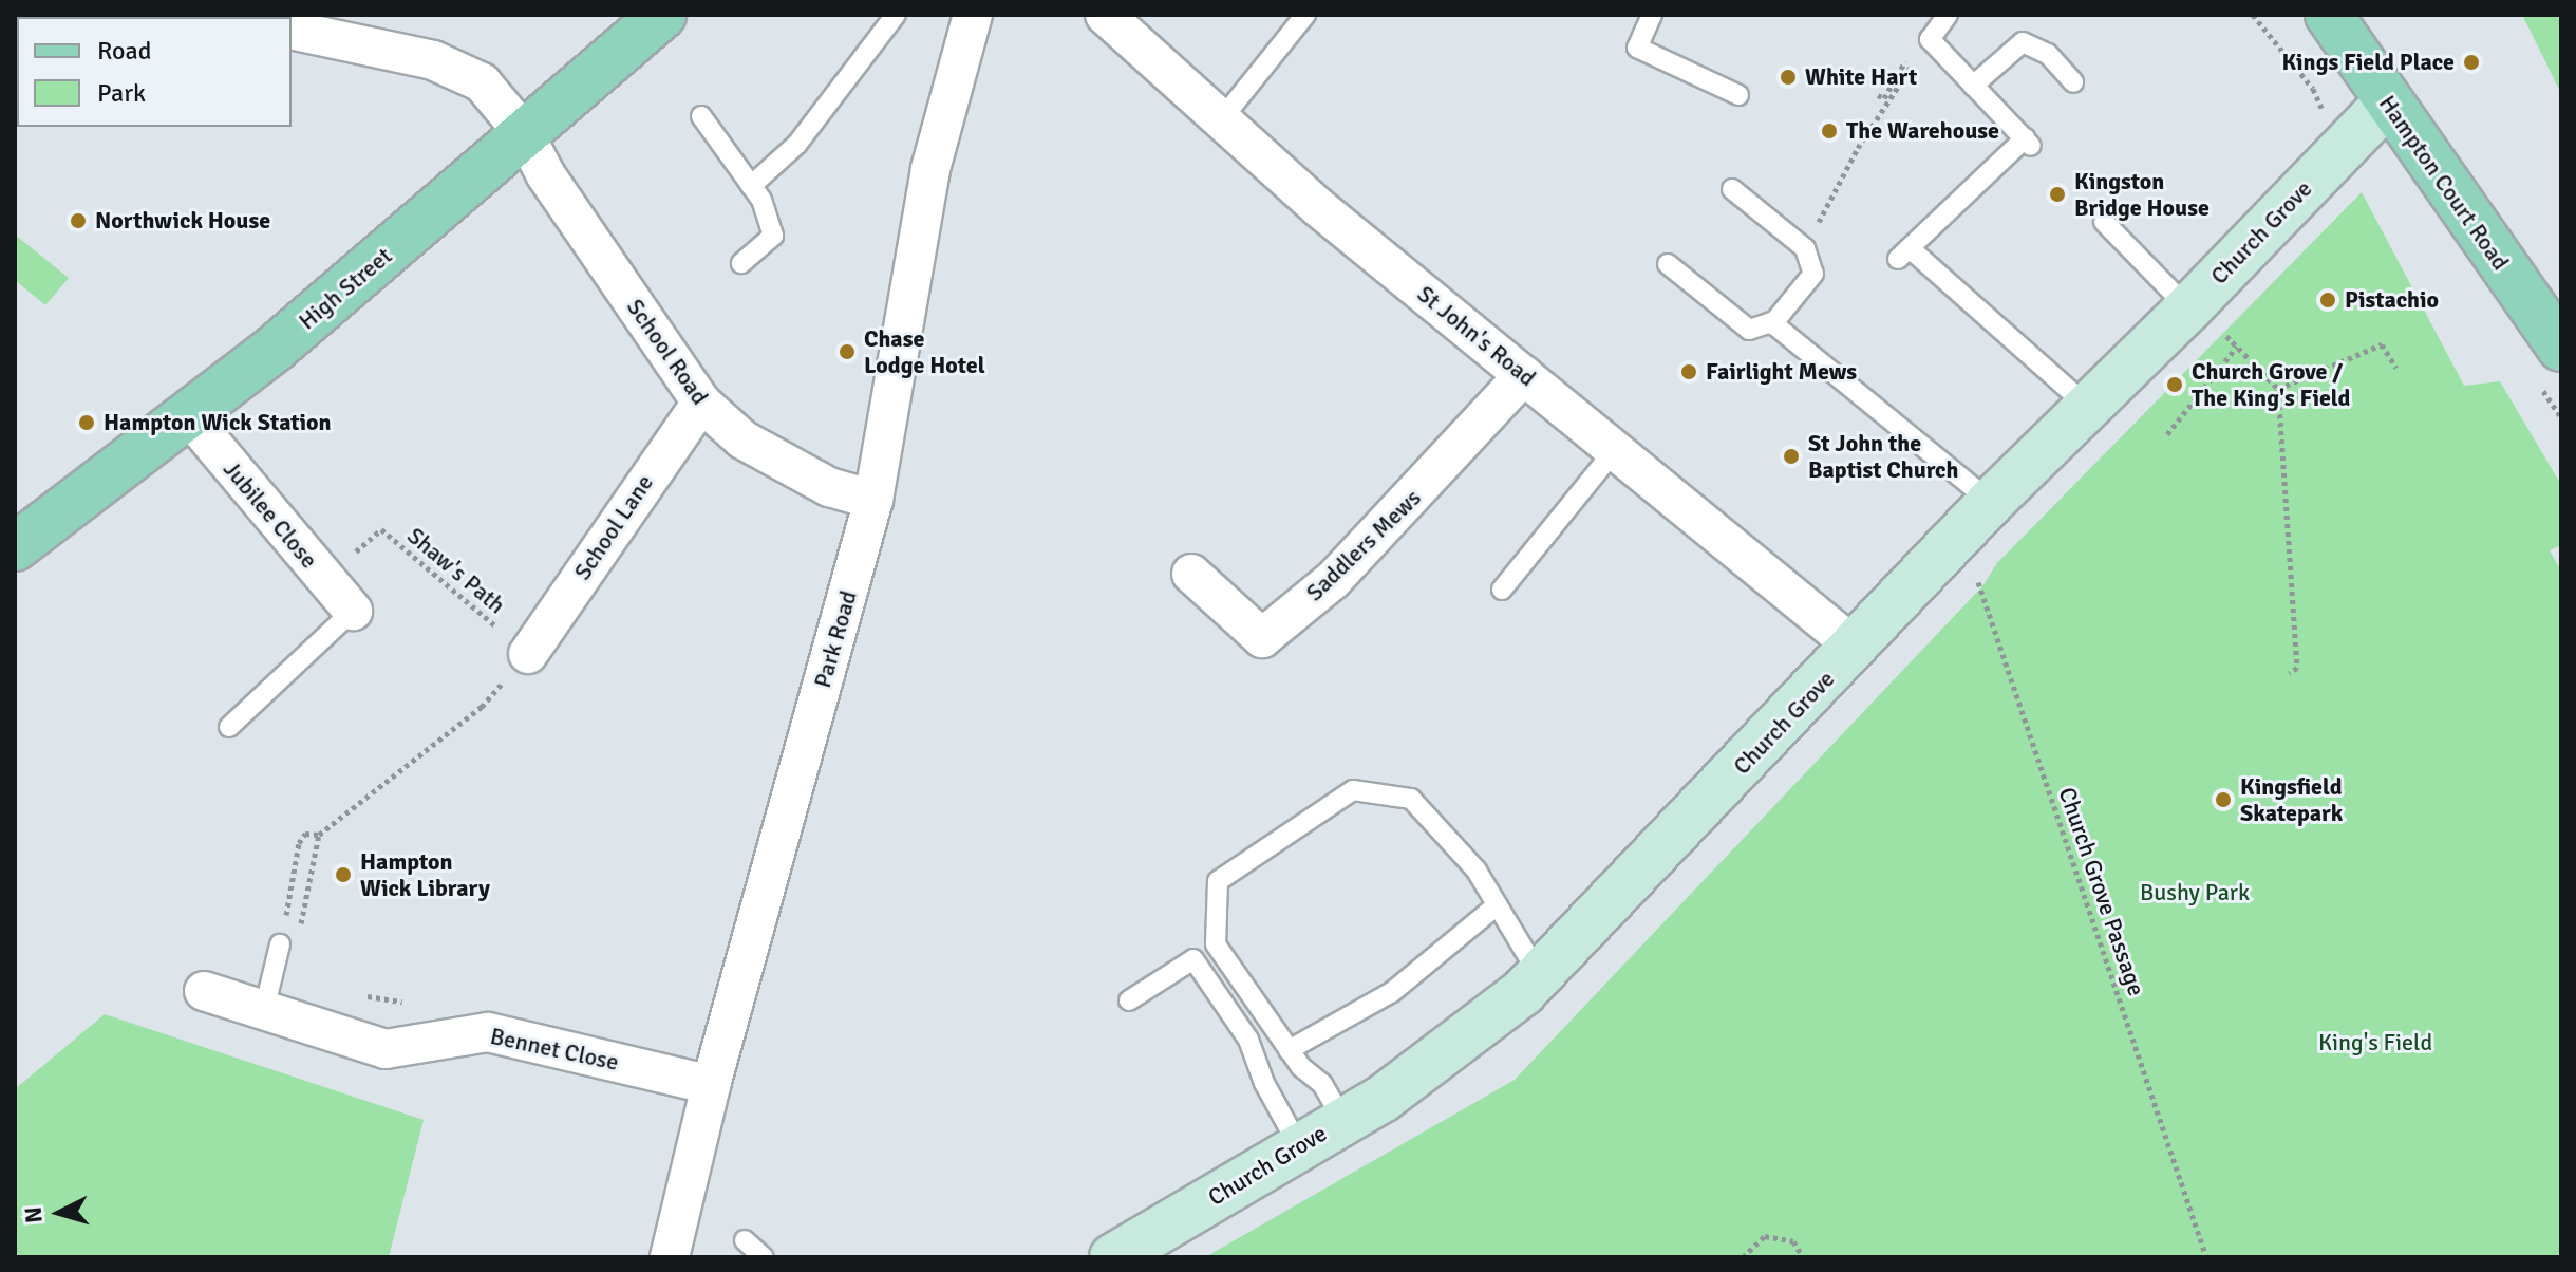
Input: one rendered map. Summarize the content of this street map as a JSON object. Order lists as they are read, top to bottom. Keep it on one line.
{"streets":{"main road":["Hampton Court Road","Church Grove","High Street"],"street":["St John's Road","School Road","Jubilee Close","School Lane","Saddlers Mews","Park Road","Bennet Close"],"path":["Shaw's Path","Church Grove Passage"]},"crossings":[["Hampton Court Road","Church Grove"],["Church Grove","St John's Road"],["Church Grove","Church Grove Passage"],["High Street","School Road"],["High Street","Jubilee Close"],["St John's Road","Saddlers Mews"],["School Road","School Lane"],["School Road","Park Road"],["Jubilee Close","Shaw's Path"],["School Lane","Shaw's Path"],["Park Road","Bennet Close"]],"parks":["Bushy Park","King's Field"],"places":["Kings Field Place","White Hart","The Warehouse","Kingston Bridge House","Northwick House","Pistachio","Chase Lodge Hotel","Fairlight Mews","Church Grove / The King's Field","Hampton Wick Station","St John the Baptist Church","Kingsfield Skatepark","Hampton Wick Library"],"legend":["Road","Park"],"north":"left"}
